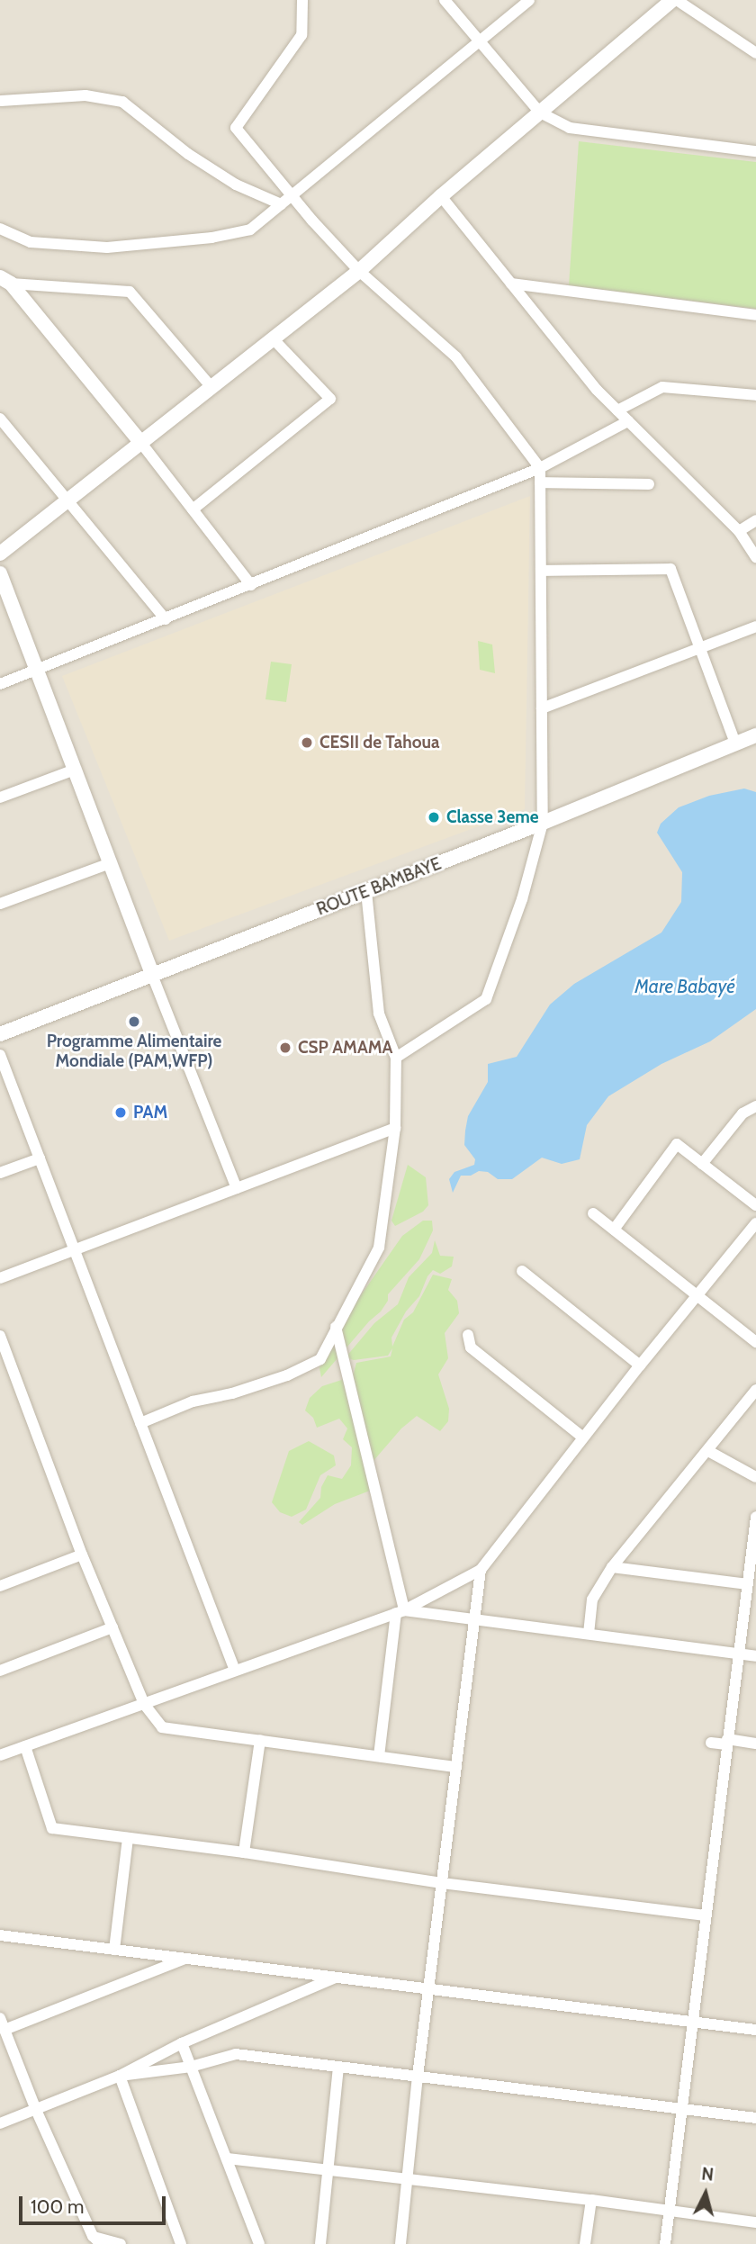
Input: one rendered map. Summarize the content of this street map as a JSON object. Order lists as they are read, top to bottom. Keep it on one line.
{"streets":{"street":["ROUTE BAMBAYE"]},"water":["Mare Babayé"],"places":["CESII de Tahoua","Classe 3eme","Programme Alimentaire Mondiale (PAM,WFP)","CSP AMAMA","PAM"],"scale_bar":"100 m","north":"top"}
